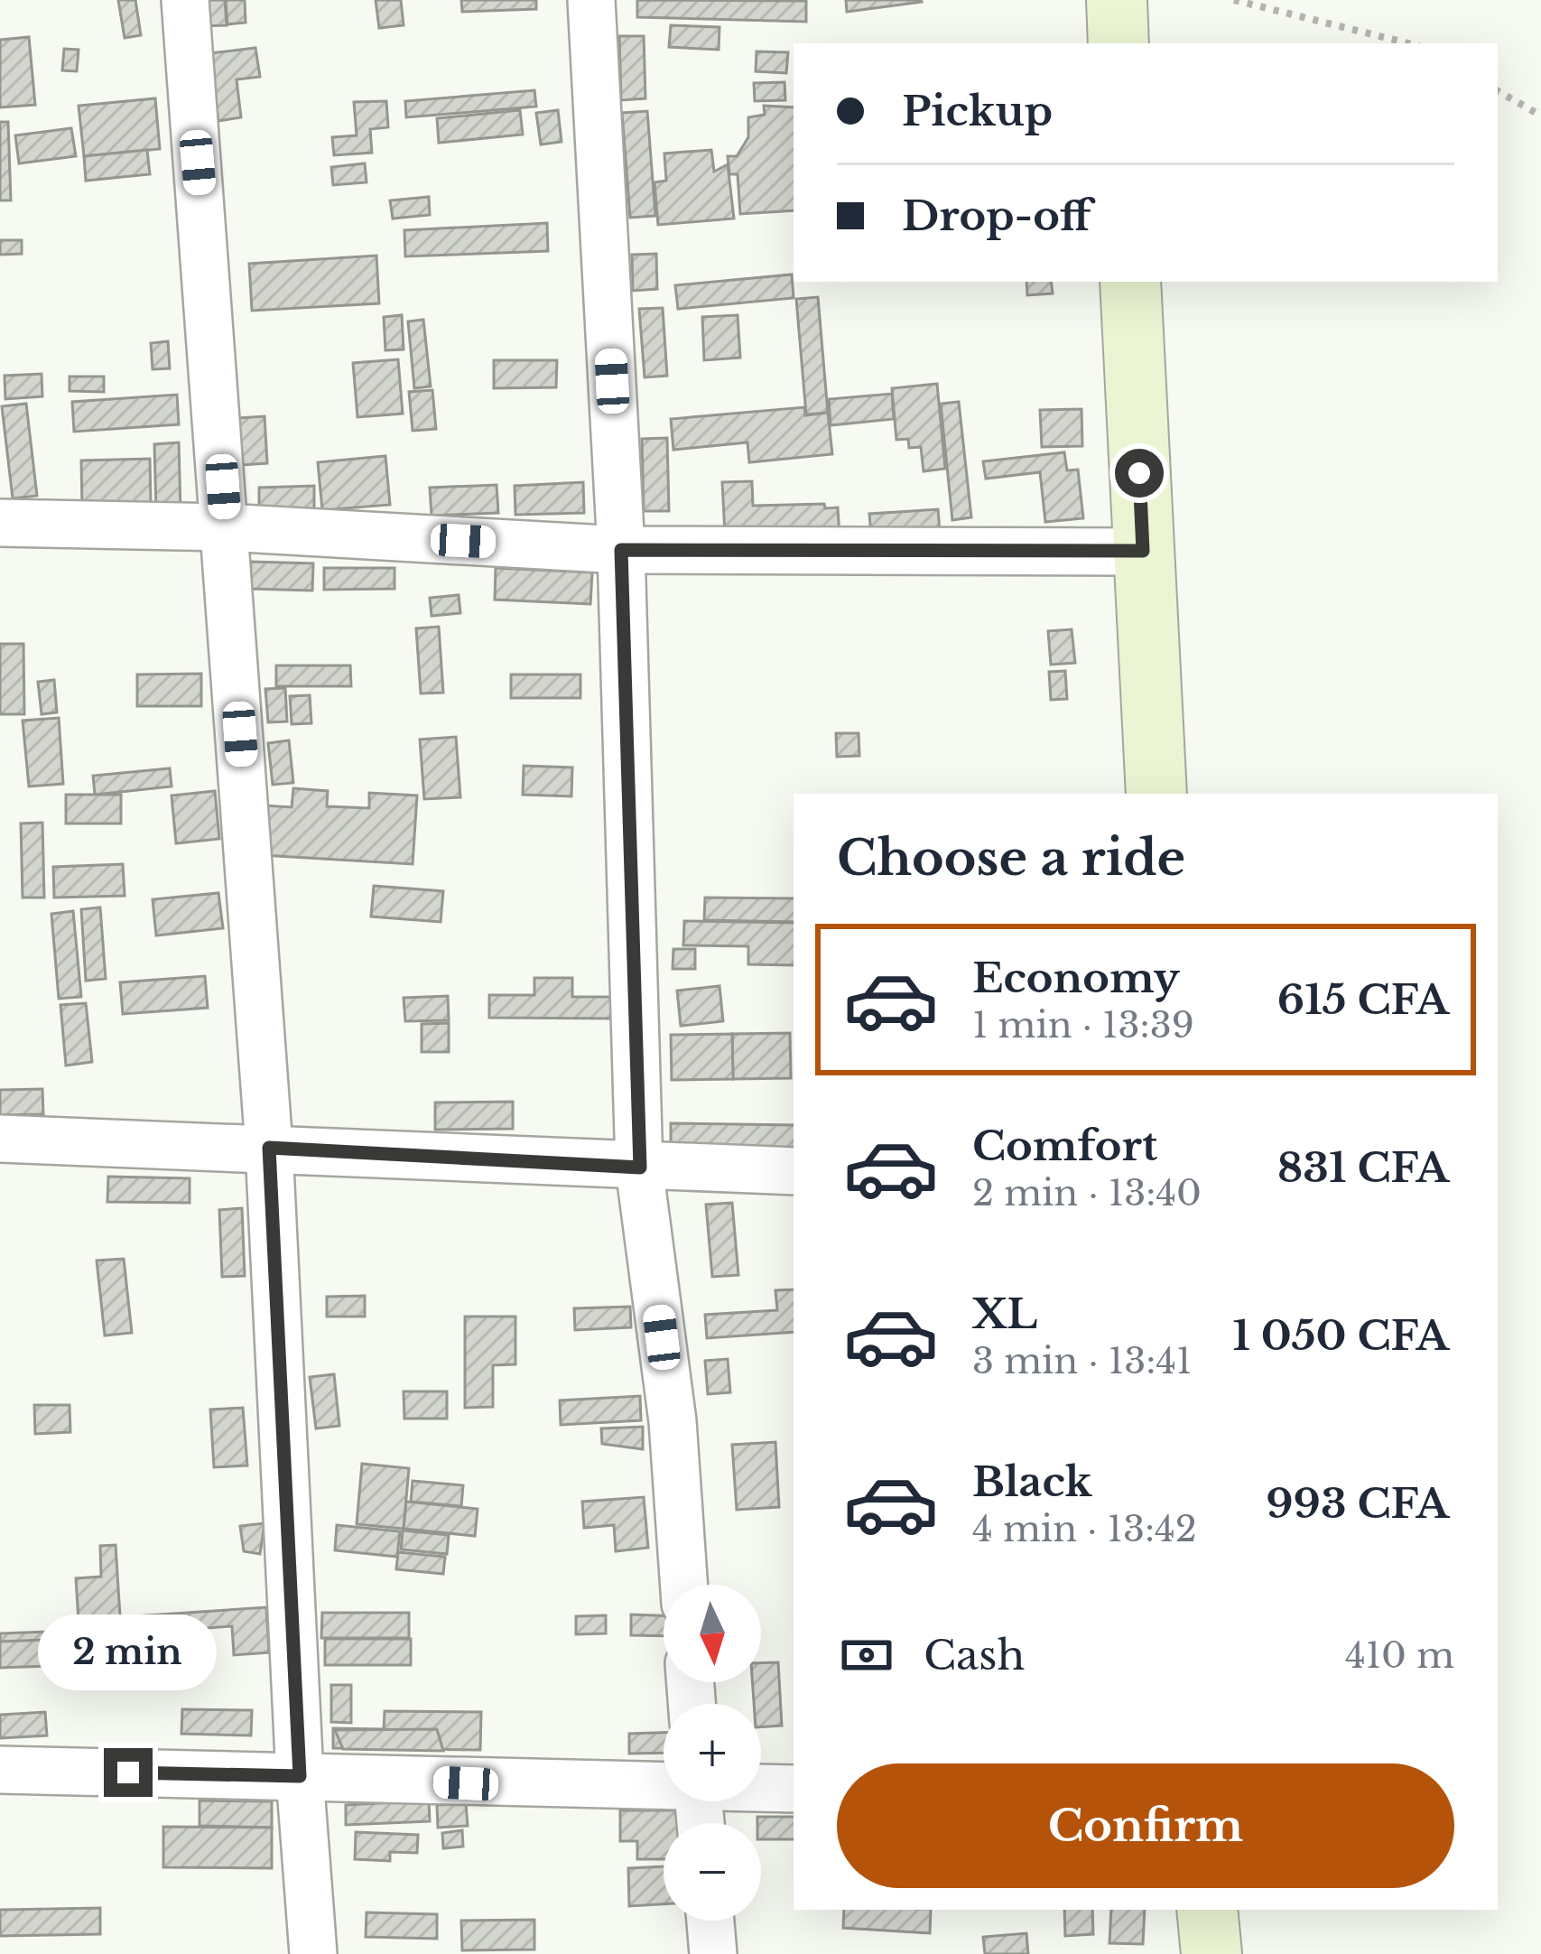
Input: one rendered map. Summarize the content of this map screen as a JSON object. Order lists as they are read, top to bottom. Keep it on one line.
{"north":"bottom","page":{"banner":["Pickup","Drop-off"],"heading":"Choose a ride","list":[{"name":"Economy","note":"1 min · 13:39","value":"615 CFA"},{"name":"Comfort","note":"2 min · 13:40","value":"831 CFA"},{"name":"XL","note":"3 min · 13:41","value":"1 050 CFA"},{"name":"Black","note":"4 min · 13:42","value":"993 CFA"}],"map_buttons":["+","−"],"pay":["Cash","410 m"],"bubble":"2 min","buttons":"Confirm"}}
